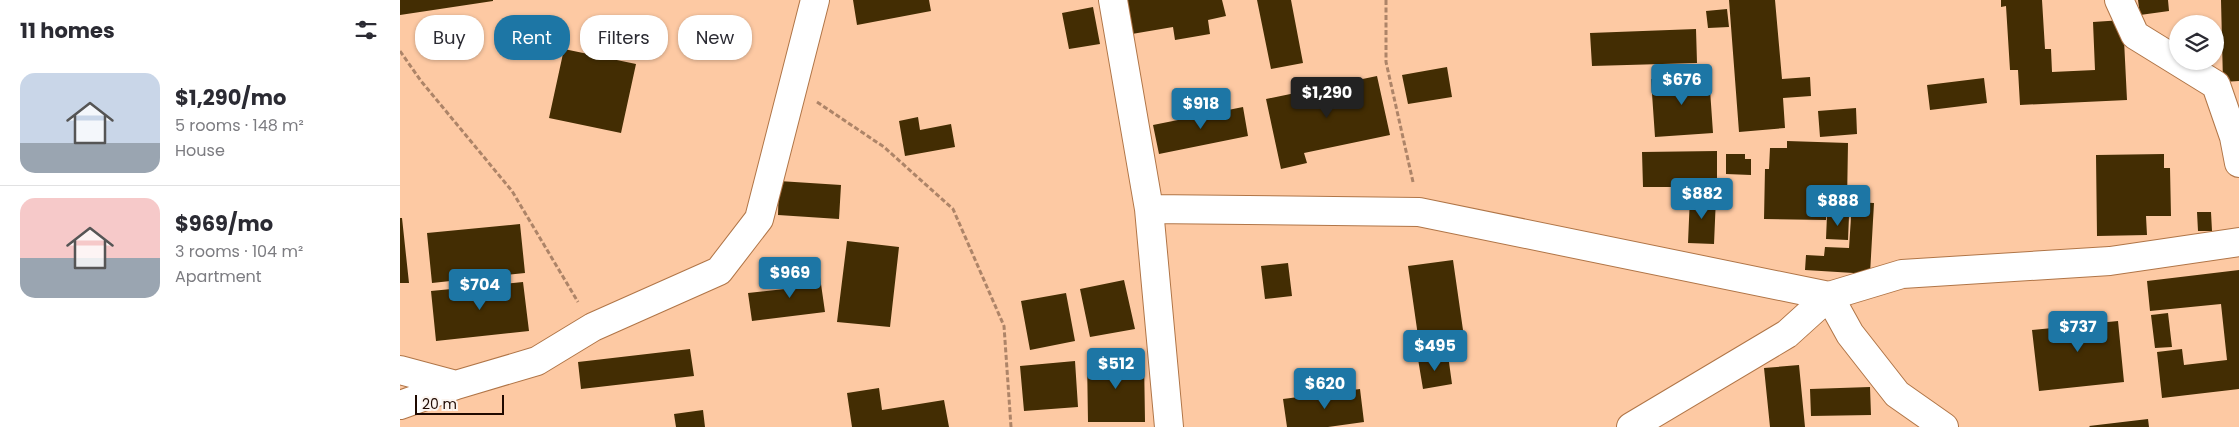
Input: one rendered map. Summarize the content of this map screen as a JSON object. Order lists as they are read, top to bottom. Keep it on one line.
{"scale_bar":"20 m","page":{"heading":"11 homes","chip":["Buy","Rent","Filters","New"],"list":[{"name":"$1,290/mo","note":"5 rooms · 148 m² · House"},{"name":"$969/mo","note":"3 rooms · 104 m² · Apartment"}],"price":["$676","$1,290","$918","$882","$888","$969","$704","$737","$495","$512","$620"],"scale":"20 m"}}
